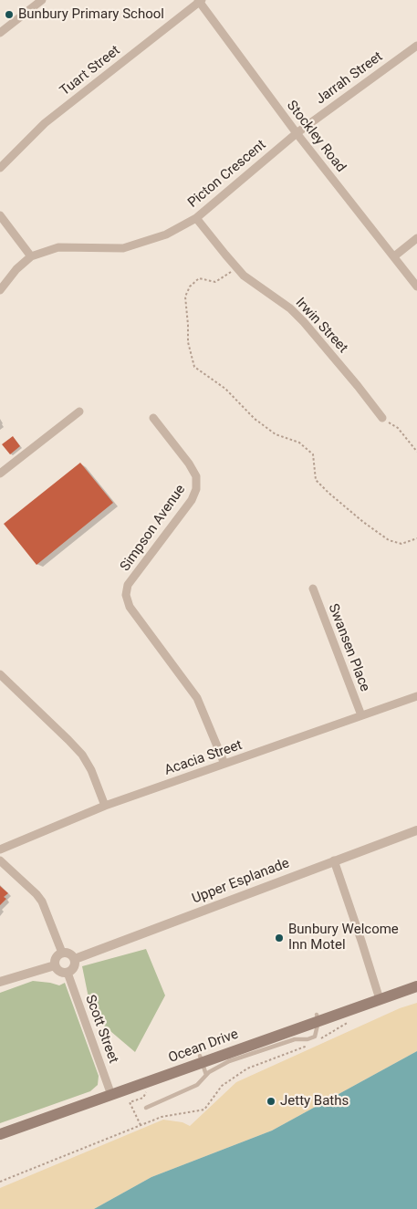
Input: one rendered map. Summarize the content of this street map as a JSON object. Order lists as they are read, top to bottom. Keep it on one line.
{"streets":{"main road":["Ocean Drive"],"street":["Tuart Street","Jarrah Street","Stockley Road","Picton Crescent","Irwin Street","Simpson Avenue","Swansen Place","Acacia Street","Upper Esplanade","Scott Street"]},"crossings":[["Tuart Street","Stockley Road"],["Jarrah Street","Stockley Road"],["Jarrah Street","Picton Crescent"],["Stockley Road","Picton Crescent"],["Picton Crescent","Irwin Street"],["Simpson Avenue","Acacia Street"],["Swansen Place","Acacia Street"],["Upper Esplanade","Scott Street"],["Scott Street","Ocean Drive"]],"places":["Bunbury Primary School","Bunbury Welcome Inn Motel","Jetty Baths"]}
